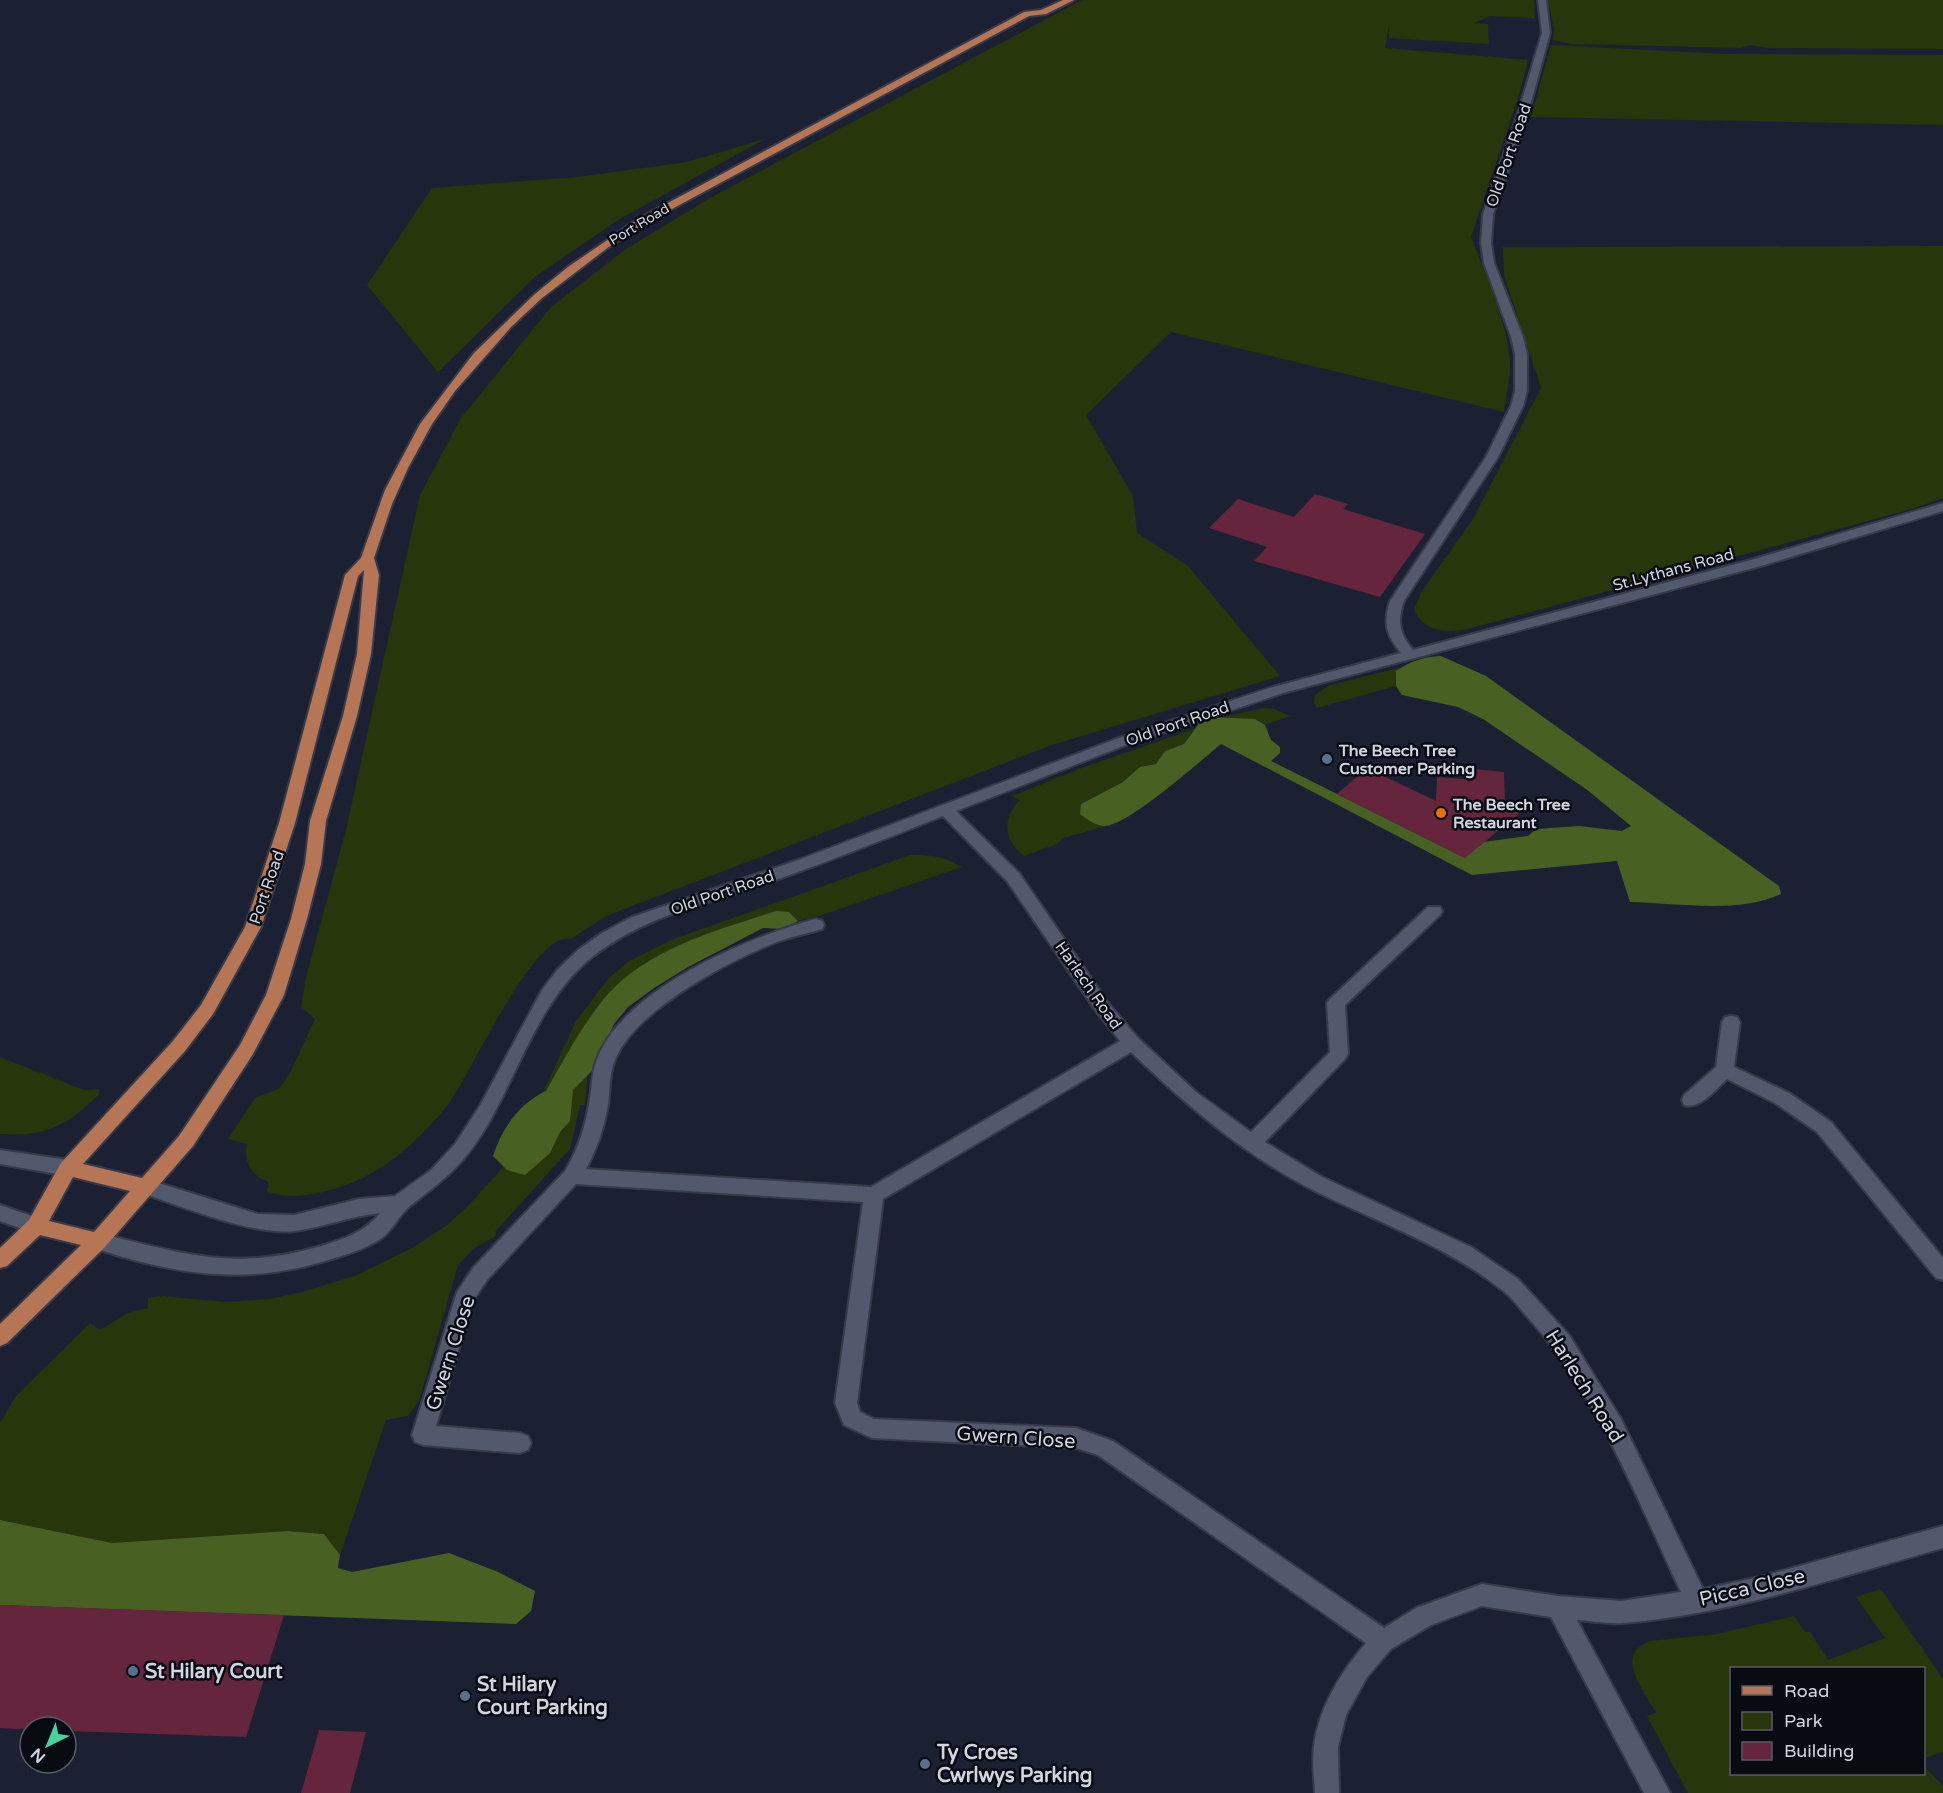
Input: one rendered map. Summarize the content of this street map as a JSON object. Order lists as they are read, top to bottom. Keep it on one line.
{"streets":{"main road":["Port Road"],"street":["Old Port Road","St.Lythans Road","Harlech Road","Gwern Close","Picca Close"]},"crossings":[["Old Port Road","Port Road"],["Old Port Road","St.Lythans Road"],["Old Port Road","Harlech Road"],["Harlech Road","Picca Close"],["Gwern Close","Picca Close"]],"places":["The Beech Tree Customer Parking","The Beech Tree Restaurant","St Hilary Court","St Hilary Court Parking","Ty Croes Cwrlwys Parking"],"legend":["Road","Park","Building"],"north":"bottom left"}
